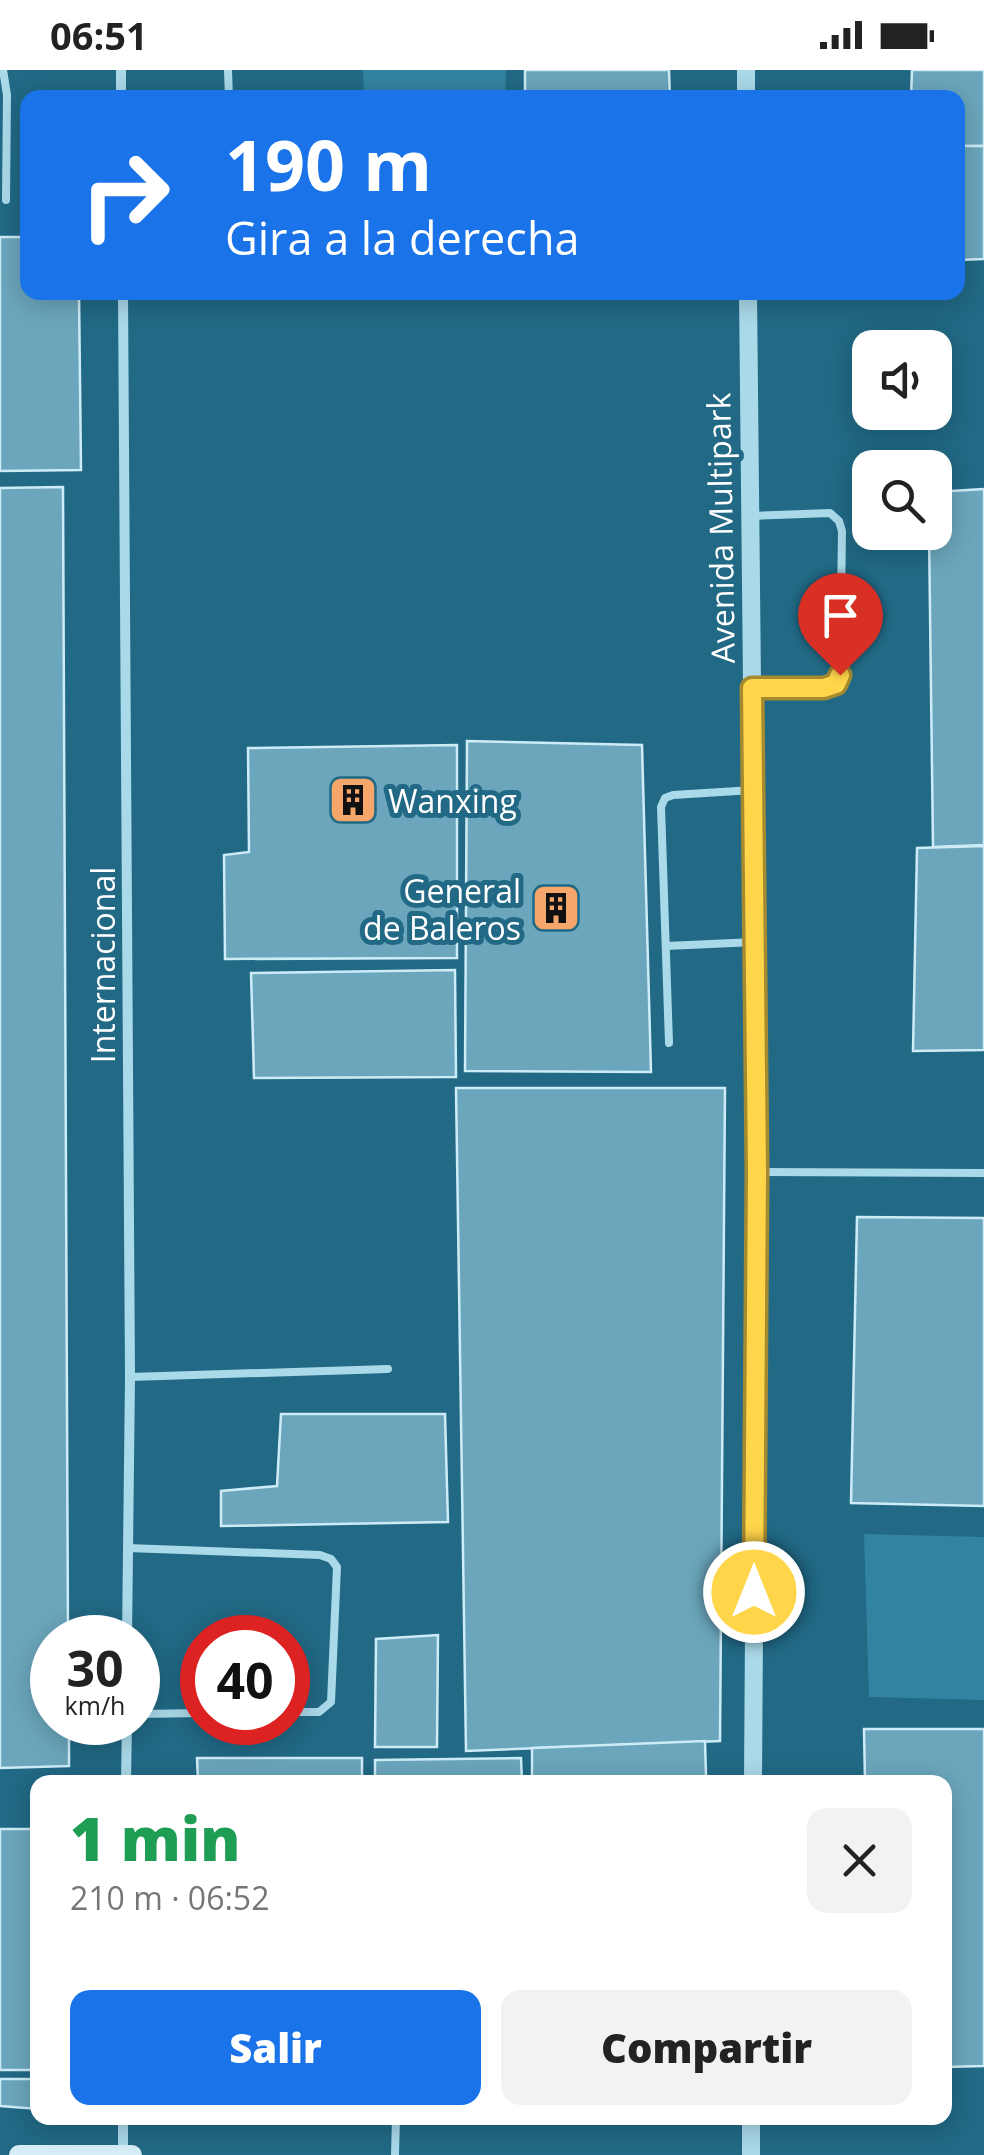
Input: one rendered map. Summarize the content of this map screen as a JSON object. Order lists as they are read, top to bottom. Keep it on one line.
{"streets":{"street":["Avenida Multipark","Internacional"]},"places":{"building":["Wanxing","General de Baleros"]},"page":{"status":"06:51","turn":["190 m","Gira a la derecha"],"speed":"30 km/h","limit":"40","heading":["1 min","210 m · 06:52"],"buttons":["Salir","Compartir"]}}
